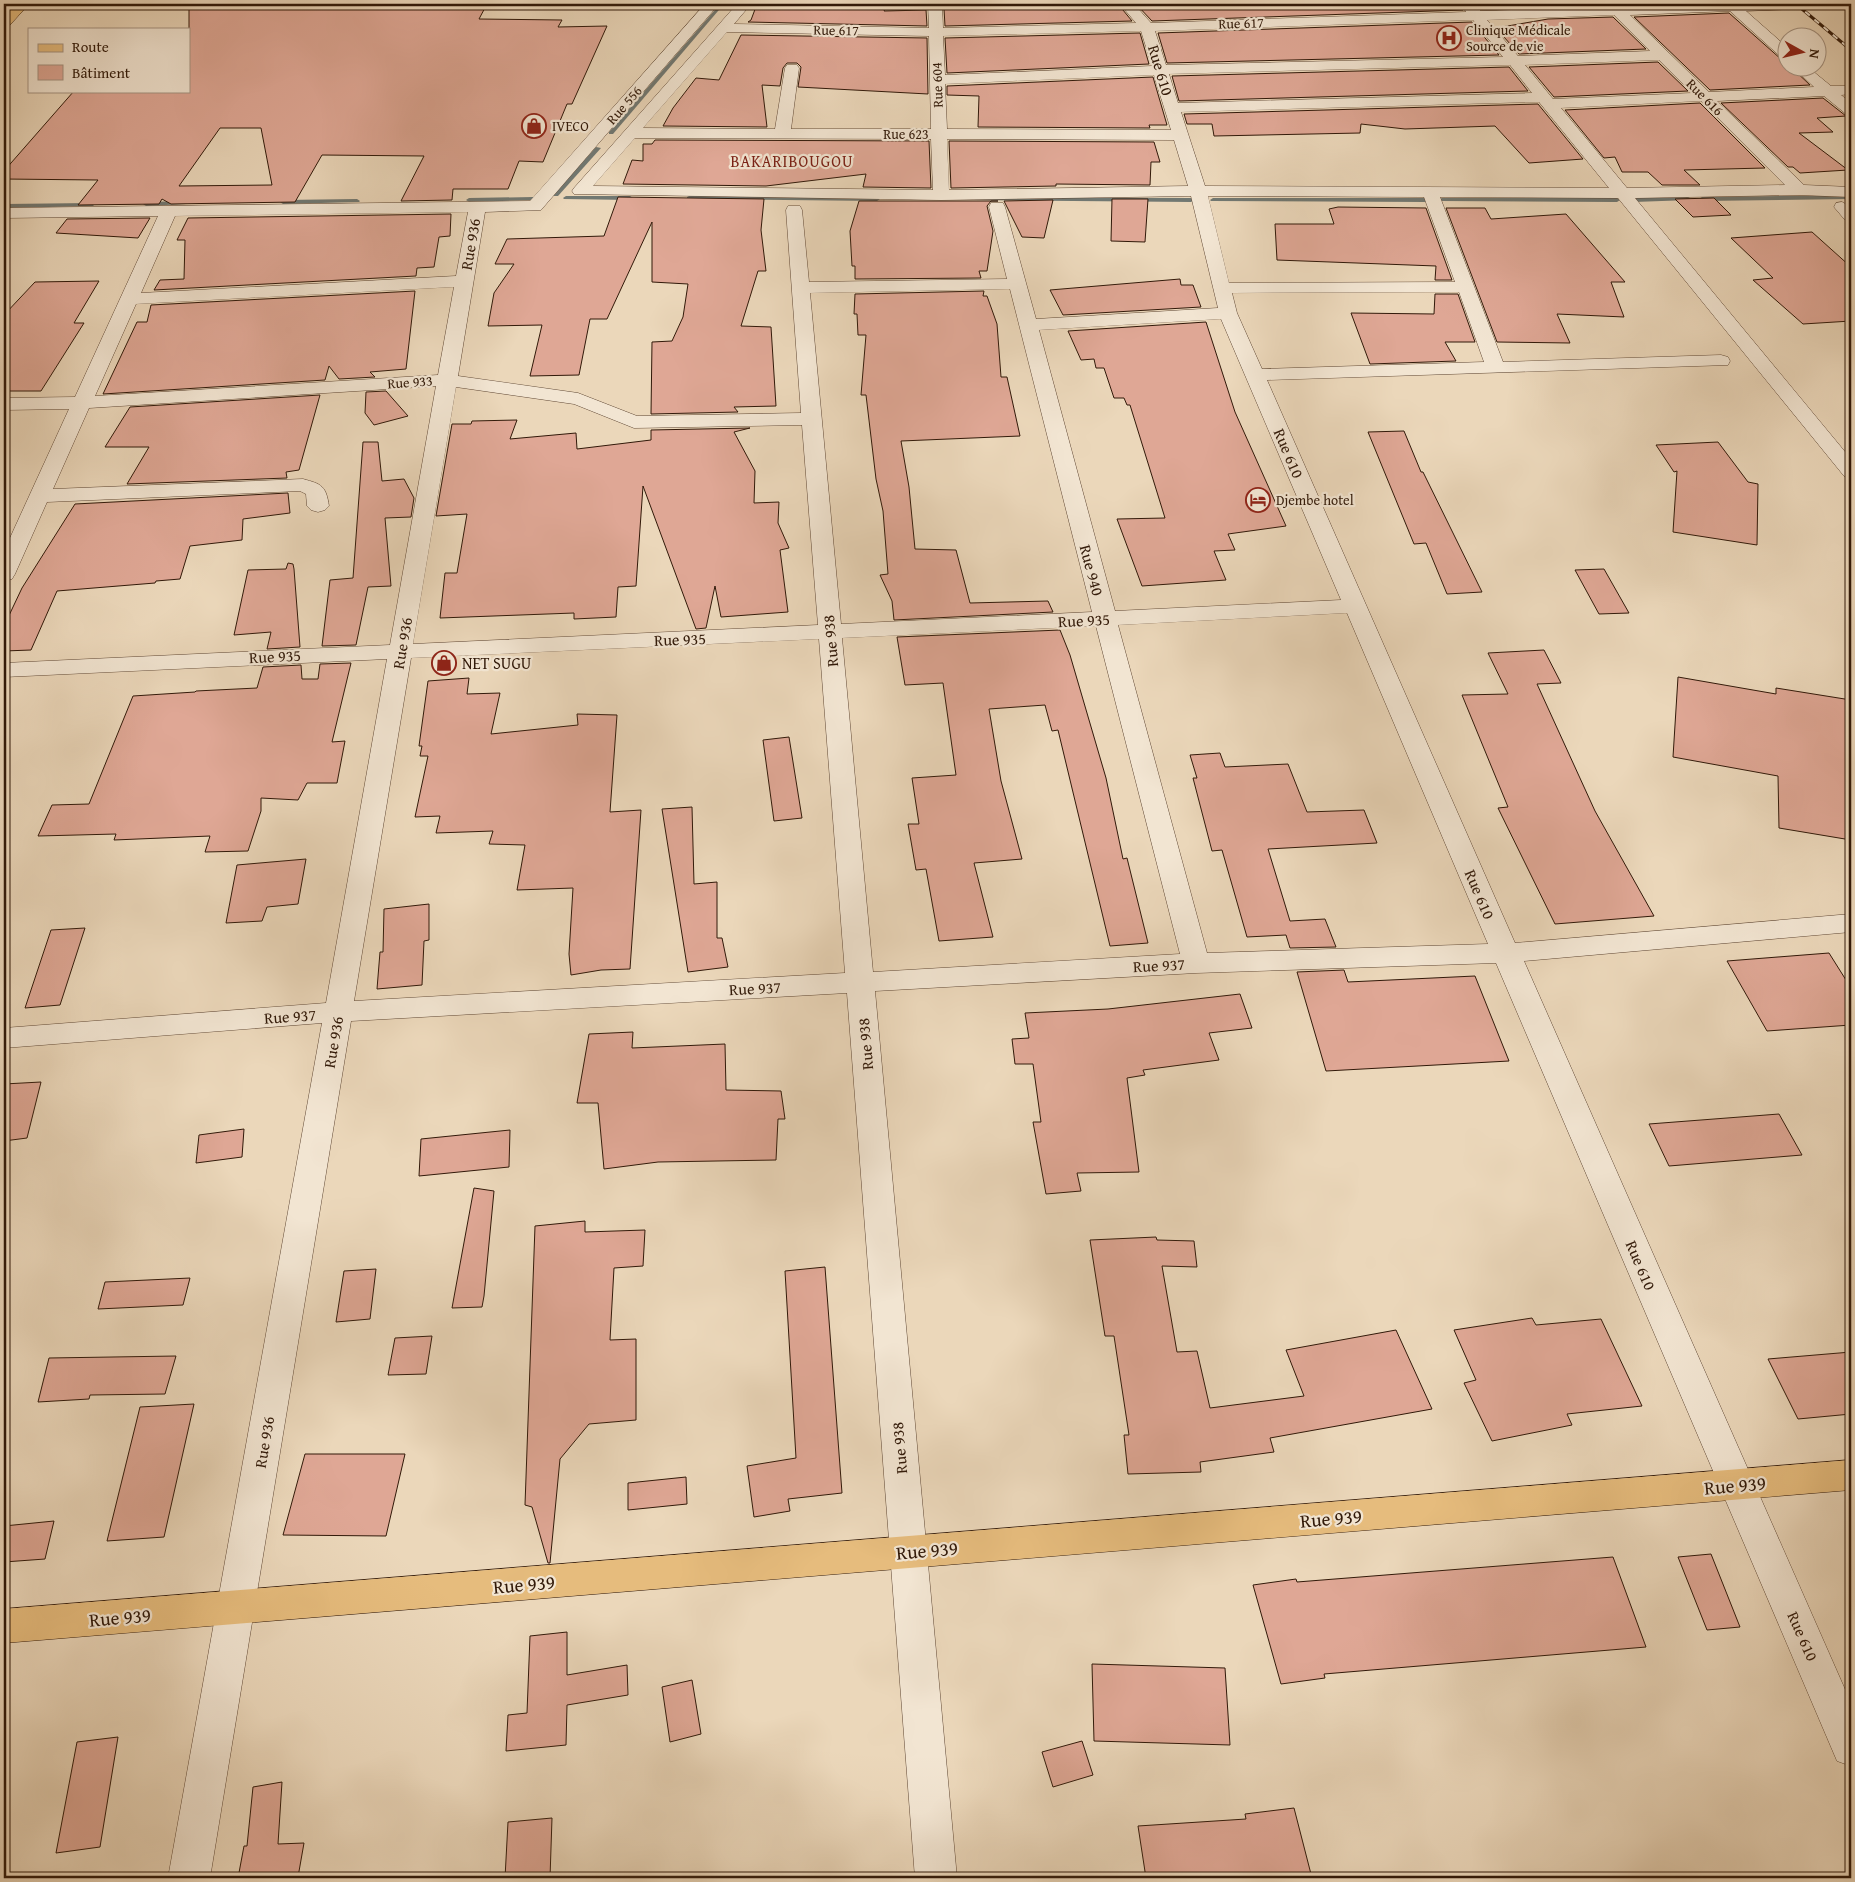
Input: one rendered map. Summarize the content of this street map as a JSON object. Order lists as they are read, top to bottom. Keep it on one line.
{"streets":{"main road":["Rue 939"],"street":["Rue 617","Rue 610","Rue 604","Rue 616","Rue 556","Rue 623","Rue 936","Rue 933","Rue 940","Rue 935","Rue 938","Rue 937"]},"crossings":[["Rue 617","Rue 610"],["Rue 617","Rue 604"],["Rue 617","Rue 616"],["Rue 610","Rue 623"],["Rue 610","Rue 935"],["Rue 610","Rue 937"],["Rue 610","Rue 939"],["Rue 604","Rue 623"],["Rue 556","Rue 623"],["Rue 556","Rue 936"],["Rue 936","Rue 933"],["Rue 936","Rue 935"],["Rue 936","Rue 937"],["Rue 936","Rue 939"],["Rue 933","Rue 938"],["Rue 940","Rue 935"],["Rue 940","Rue 937"],["Rue 935","Rue 938"],["Rue 938","Rue 937"],["Rue 938","Rue 939"]],"districts":["BAKARIBOUGOU"],"places":{"hospital":["Clinique Médicale Source de vie"],"shop":["IVECO","NET SUGU"],"hotel":["Djembe hotel"]},"legend":["Route","Bâtiment"],"north":"right"}
